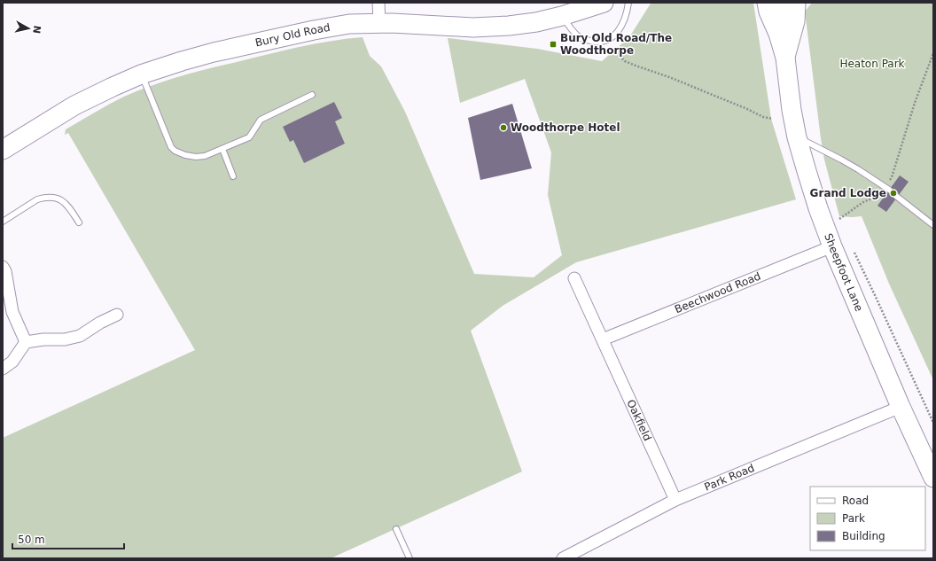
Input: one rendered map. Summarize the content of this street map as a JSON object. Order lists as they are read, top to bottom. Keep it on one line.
{"streets":{"main road":["Bury Old Road","Sheepfoot Lane"],"street":["Beechwood Road","Oakfield","Park Road"]},"crossings":[["Sheepfoot Lane","Beechwood Road"],["Sheepfoot Lane","Park Road"],["Beechwood Road","Oakfield"],["Oakfield","Park Road"]],"parks":["Heaton Park"],"places":{"transit":["Bury Old Road/The Woodthorpe"],"other":["Woodthorpe Hotel","Grand Lodge"]},"legend":["Road","Park","Building"],"scale_bar":"50 m","north":"right"}
